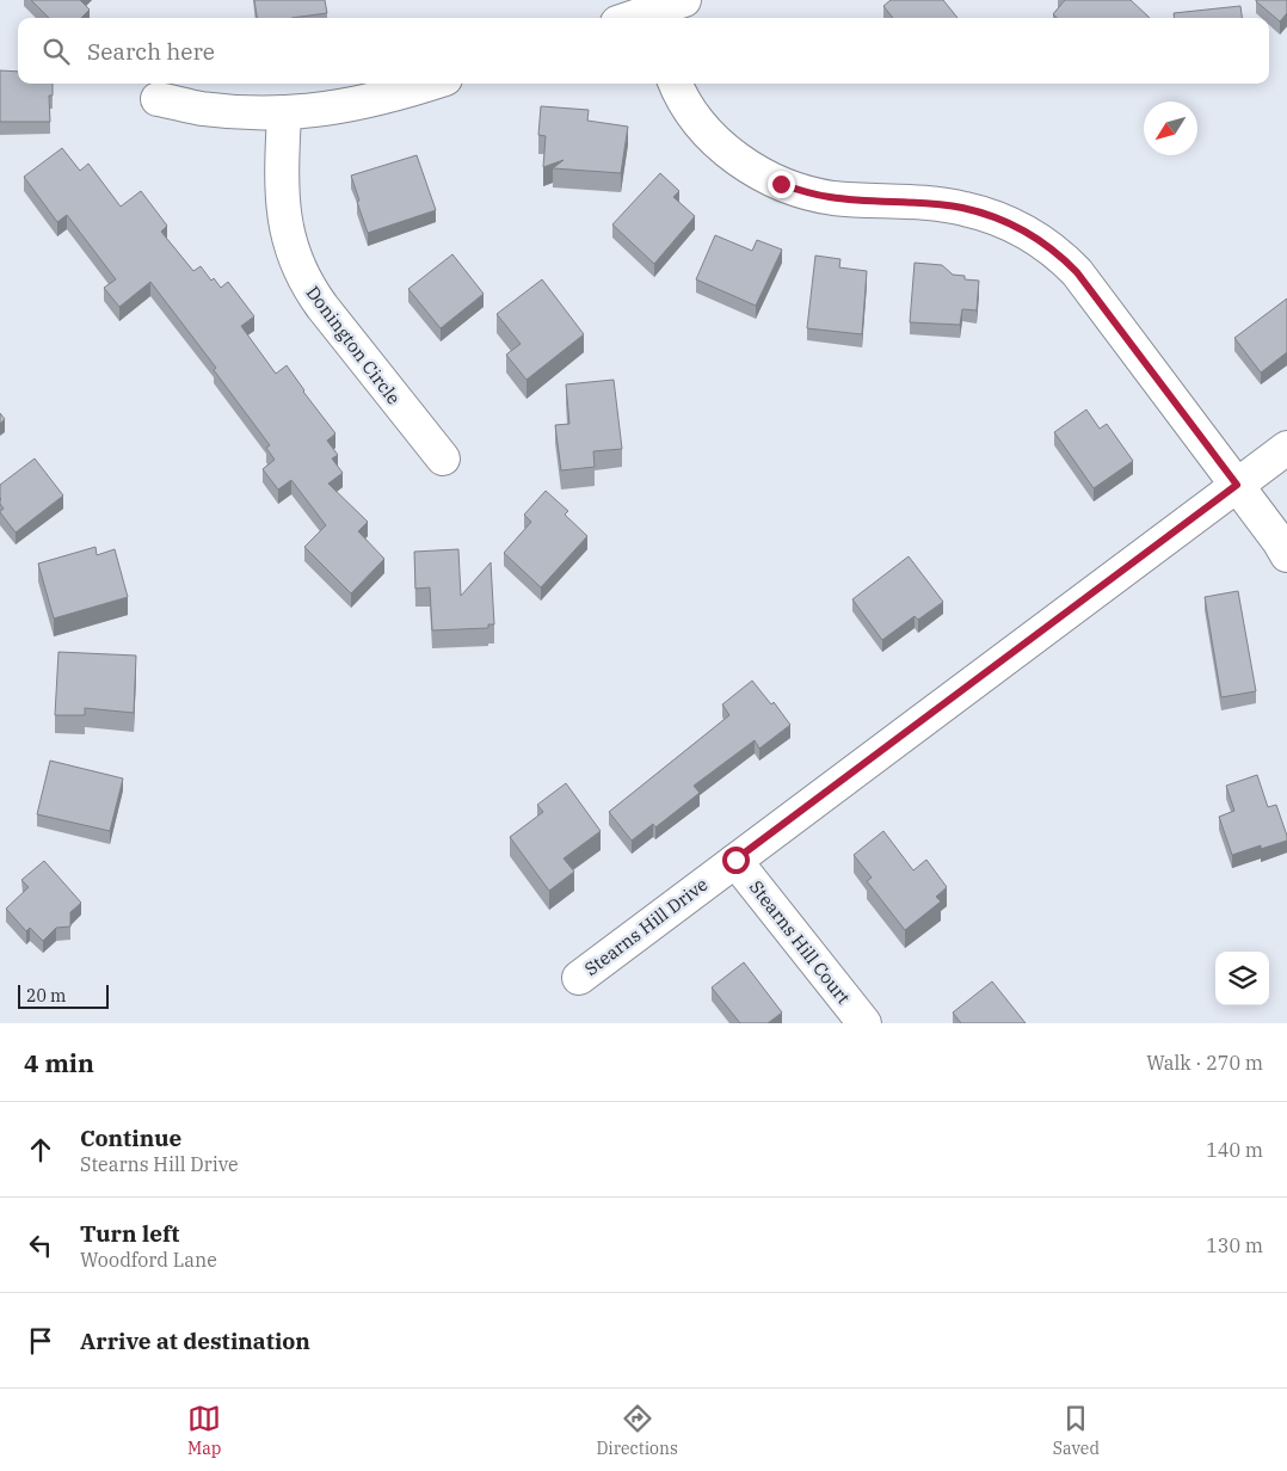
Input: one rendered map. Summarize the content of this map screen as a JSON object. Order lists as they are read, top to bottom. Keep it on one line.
{"streets":{"street":["Donington Circle","Stearns Hill Drive","Stearns Hill Court"]},"crossings":[["Stearns Hill Drive","Stearns Hill Court"]],"scale_bar":"20 m","north":"bottom left","page":{"search":"Search here","scale":"20 m","heading":["4 min","Walk · 270 m"],"list":[["Continue","Stearns Hill Drive","140 m"],["Turn left","Woodford Lane","130 m"],"Arrive at destination"],"nav":["Map","Directions","Saved"]}}
